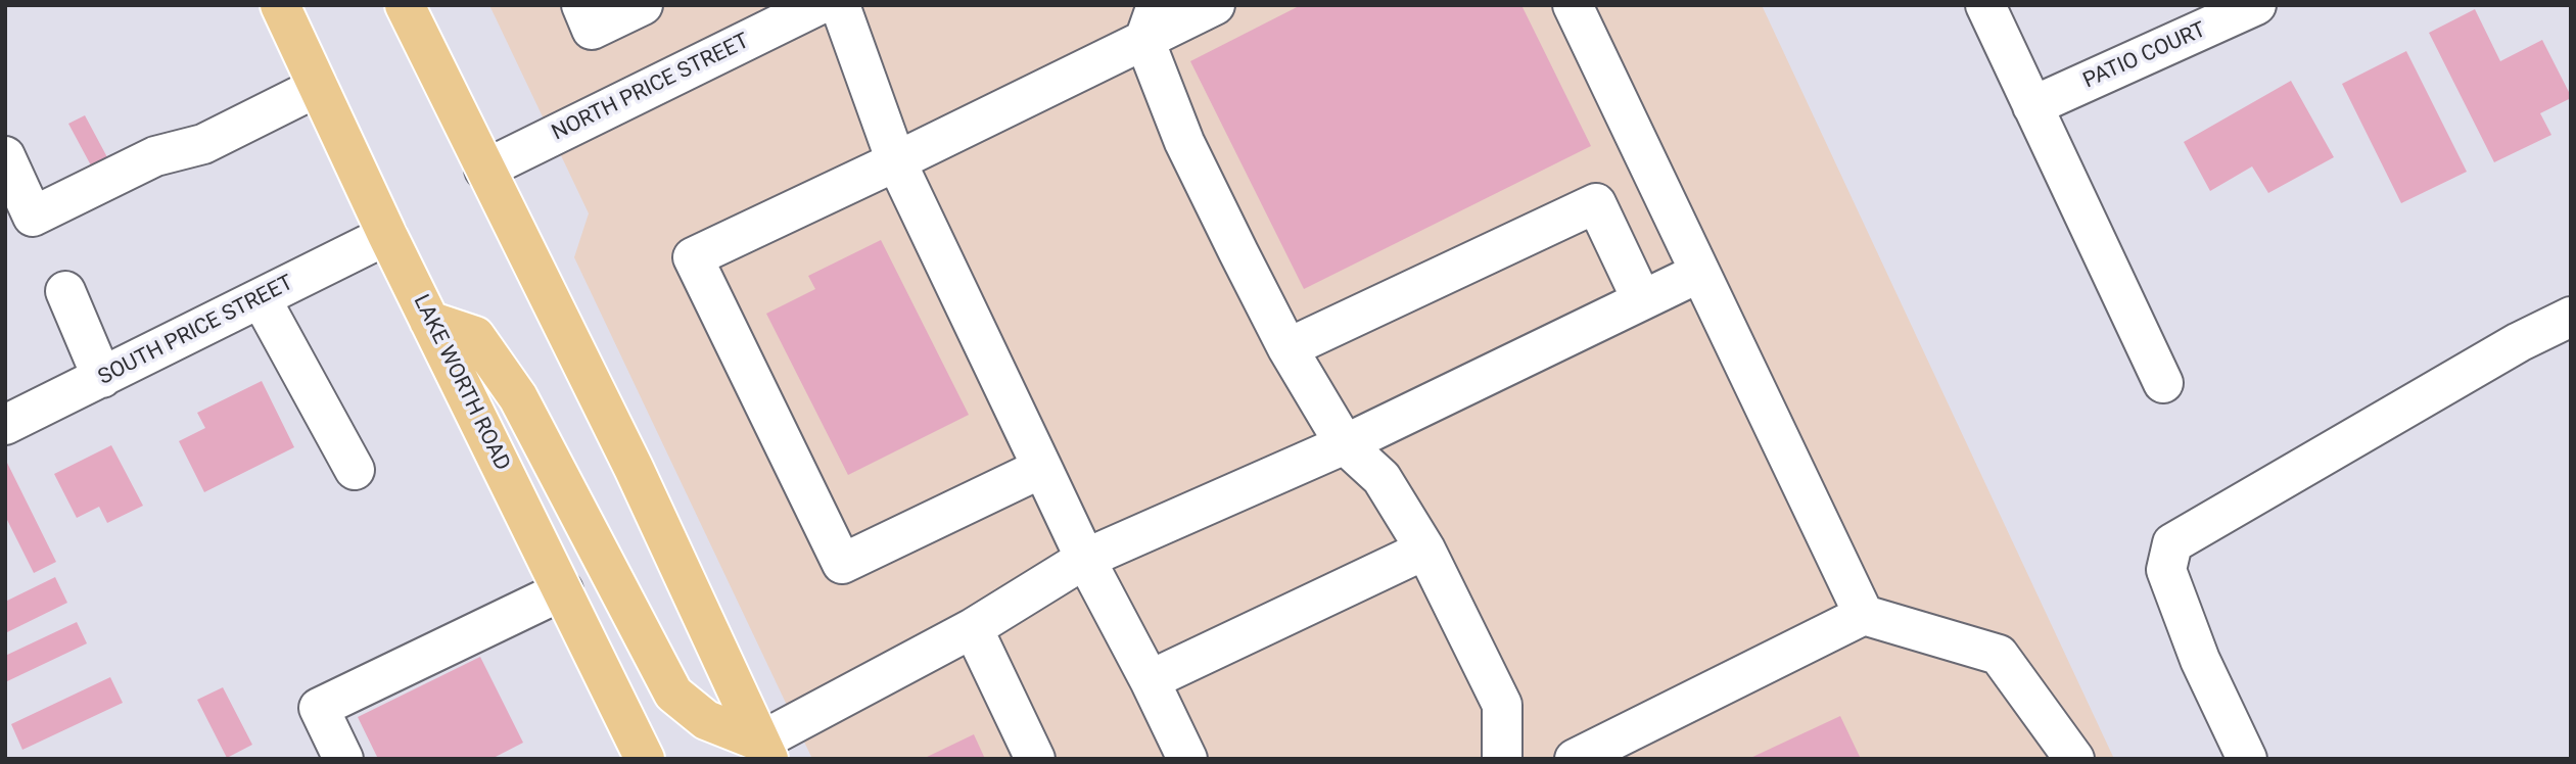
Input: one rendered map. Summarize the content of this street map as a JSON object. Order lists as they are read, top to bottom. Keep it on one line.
{"streets":{"main road":["LAKE WORTH ROAD"],"street":["PATIO COURT","NORTH PRICE STREET","SOUTH PRICE STREET"]},"crossings":[["SOUTH PRICE STREET","LAKE WORTH ROAD"]]}
